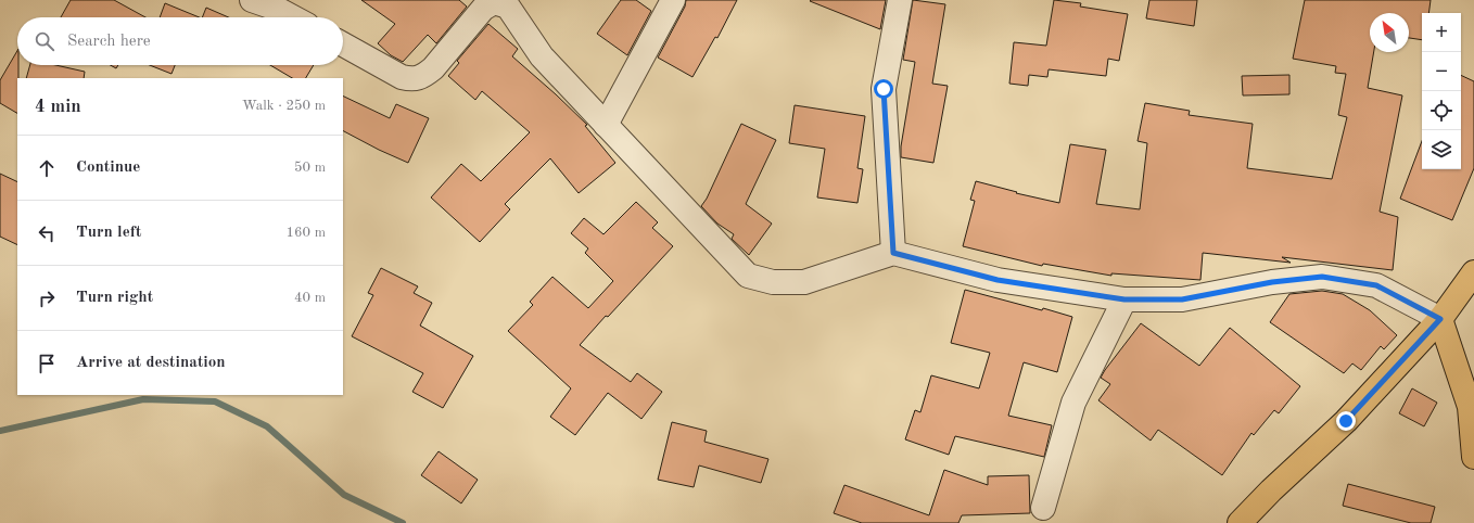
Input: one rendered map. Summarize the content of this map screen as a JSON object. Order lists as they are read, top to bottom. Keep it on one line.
{"north":"top left","page":{"map_buttons":["+","−"],"search":"Search here","heading":["4 min","Walk · 250 m"],"list":[["Continue","50 m"],["Turn left","160 m"],["Turn right","40 m"],"Arrive at destination"]}}
